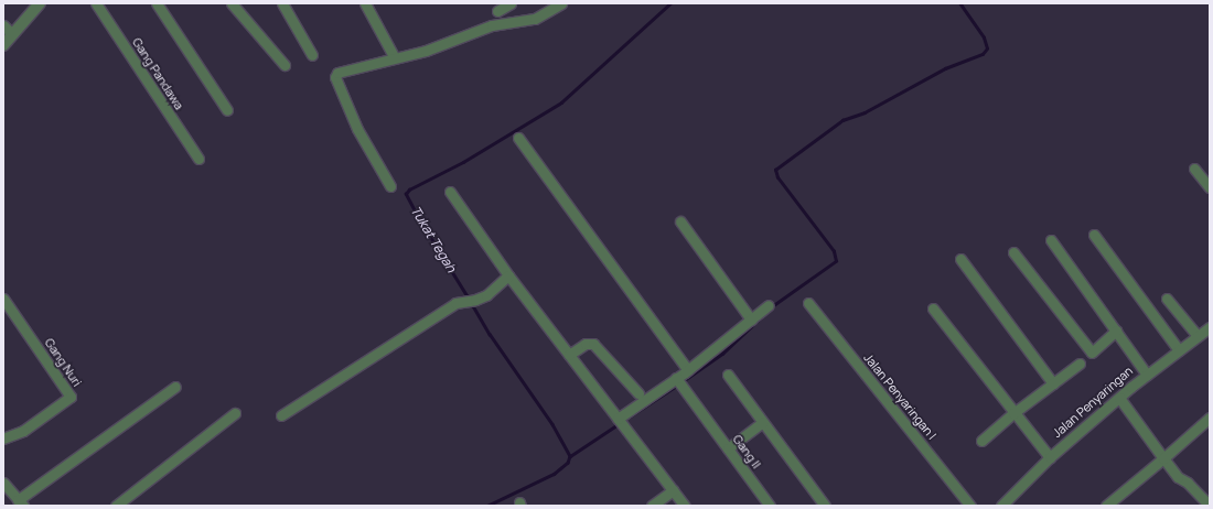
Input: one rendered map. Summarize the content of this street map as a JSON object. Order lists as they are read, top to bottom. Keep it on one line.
{"streets":{"street":["Gang Pandawa","Gang Nuri","Jalan Penyaringan I","Jalan Penyaringan","Gang II"]},"water":["Tukat Tegah"]}
